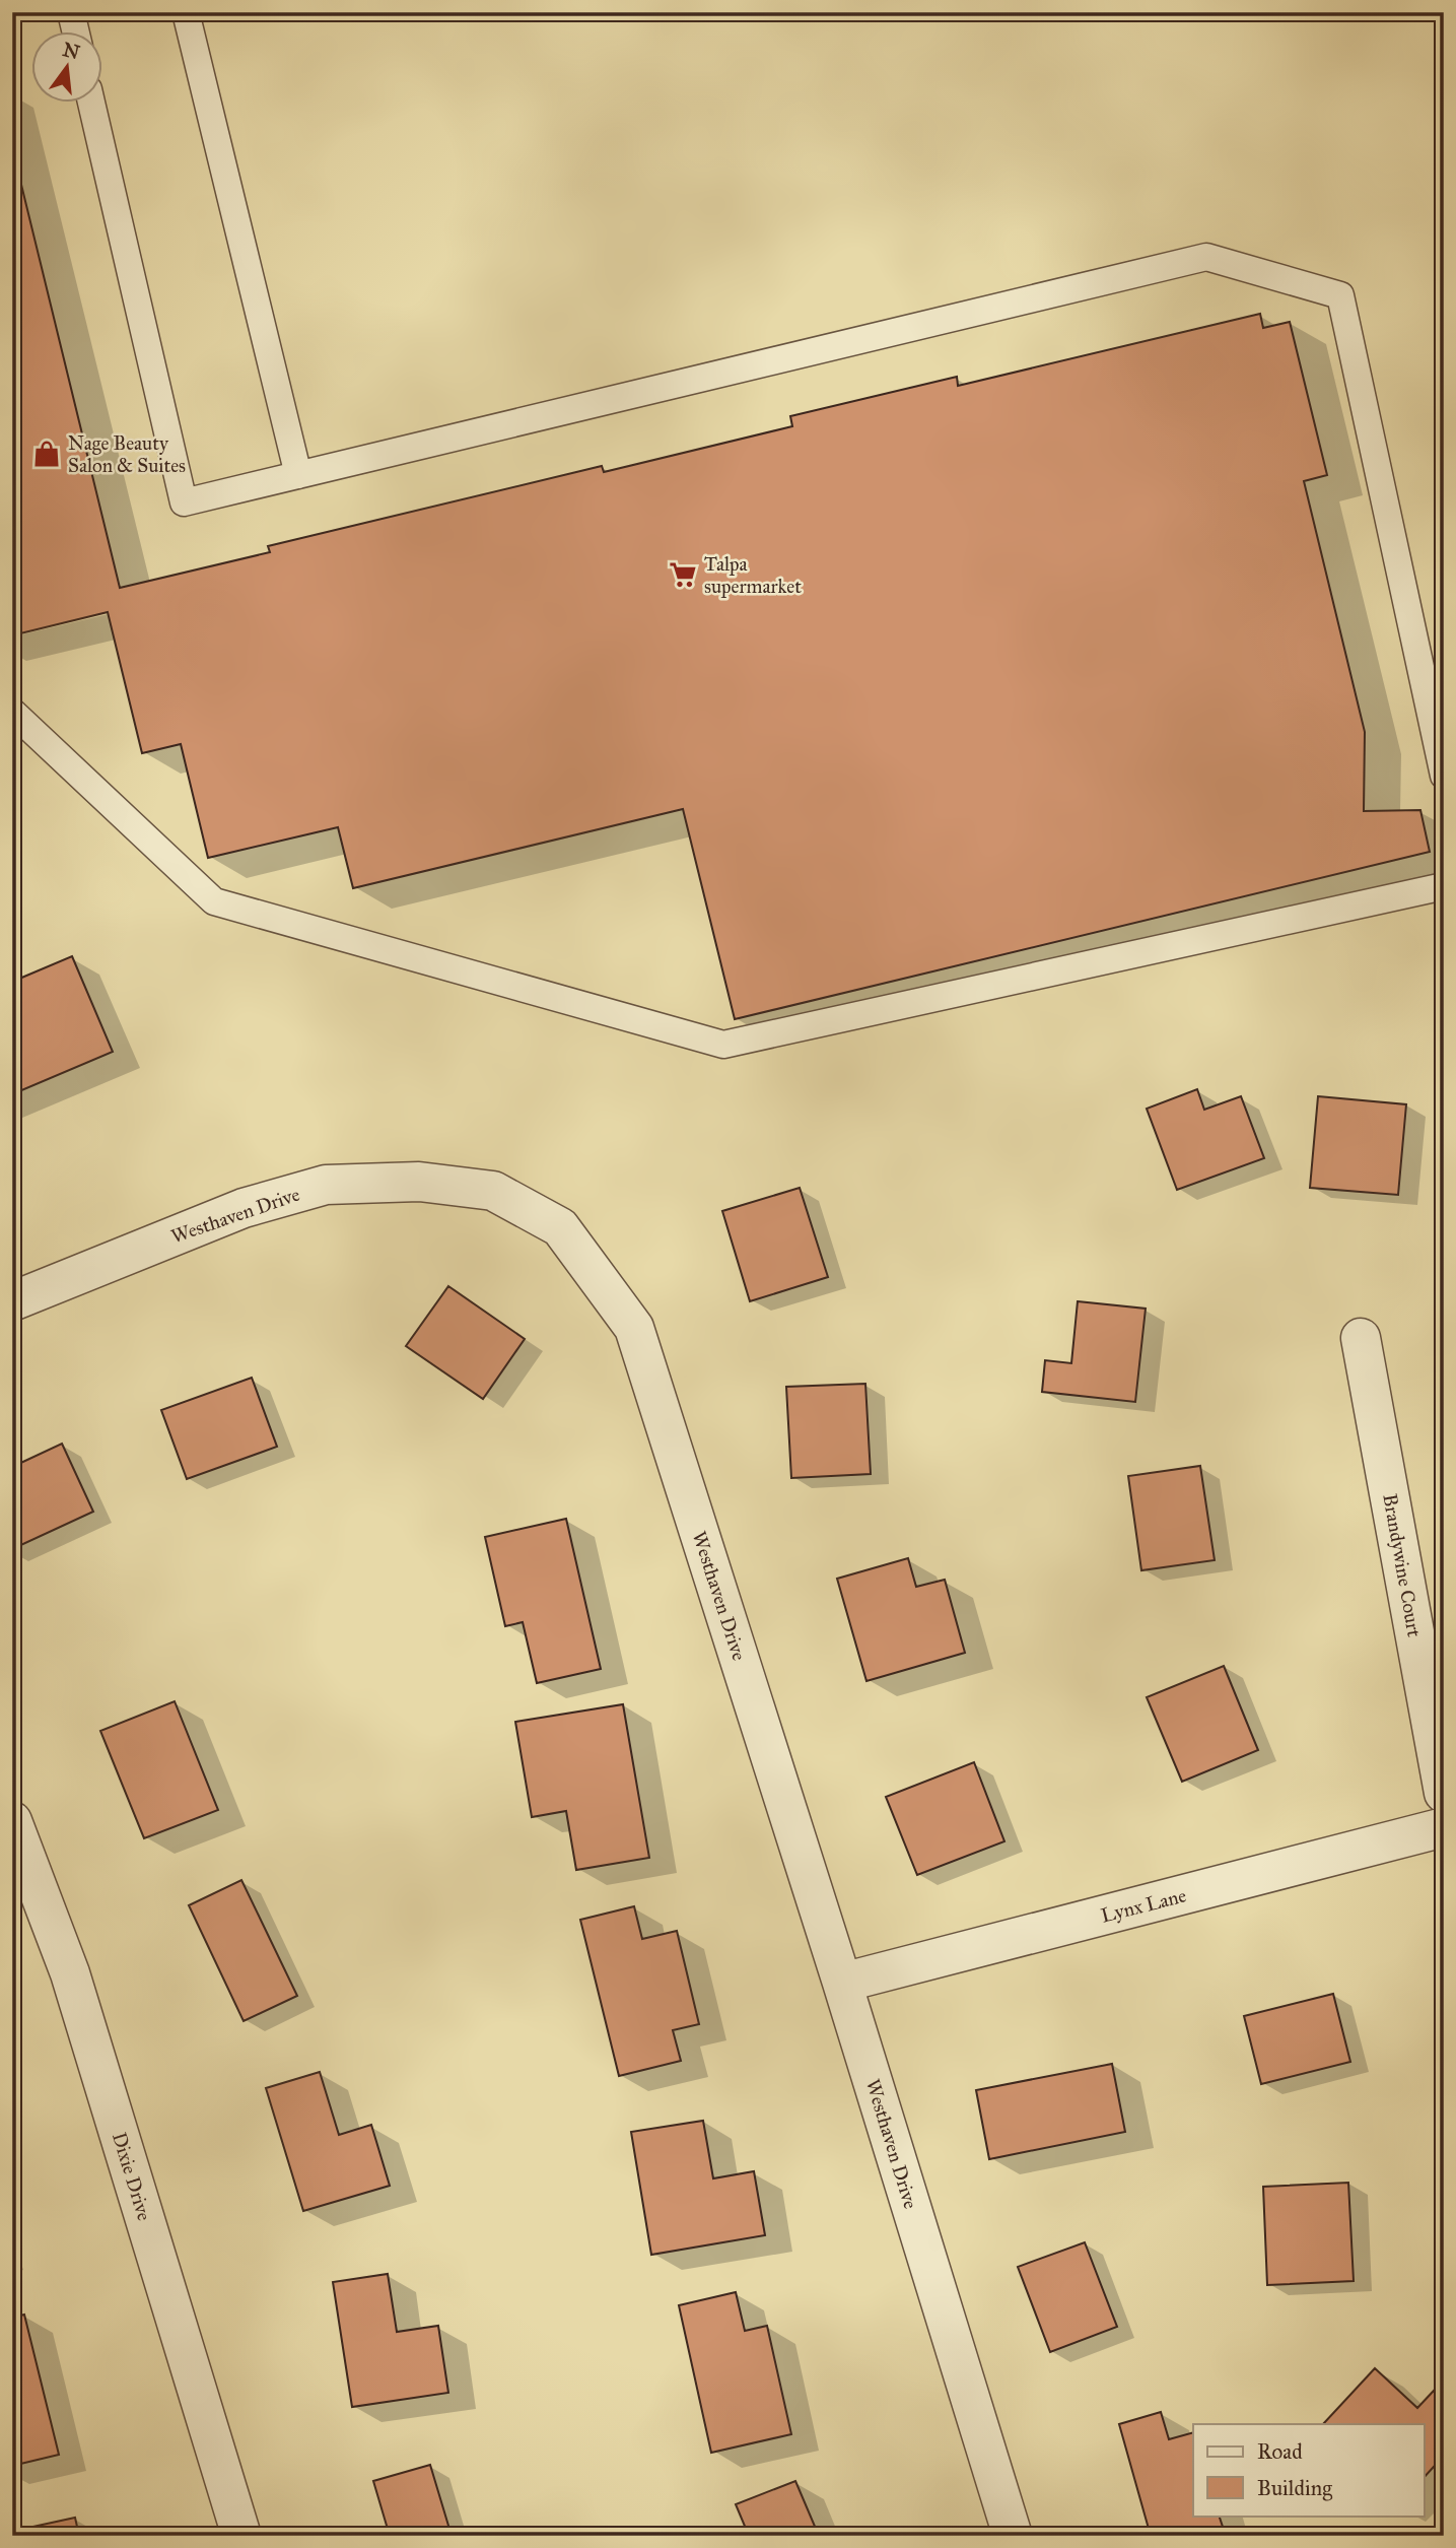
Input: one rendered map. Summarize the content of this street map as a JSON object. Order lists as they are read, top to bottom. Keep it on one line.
{"streets":{"street":["Westhaven Drive","Brandywine Court","Lynx Lane","Dixie Drive"]},"crossings":[["Westhaven Drive","Lynx Lane"]],"places":{"shop":["Nage Beauty Salon & Suites"],"supermarket":["Talpa supermarket"]},"legend":["Road","Building"],"north":"top"}
